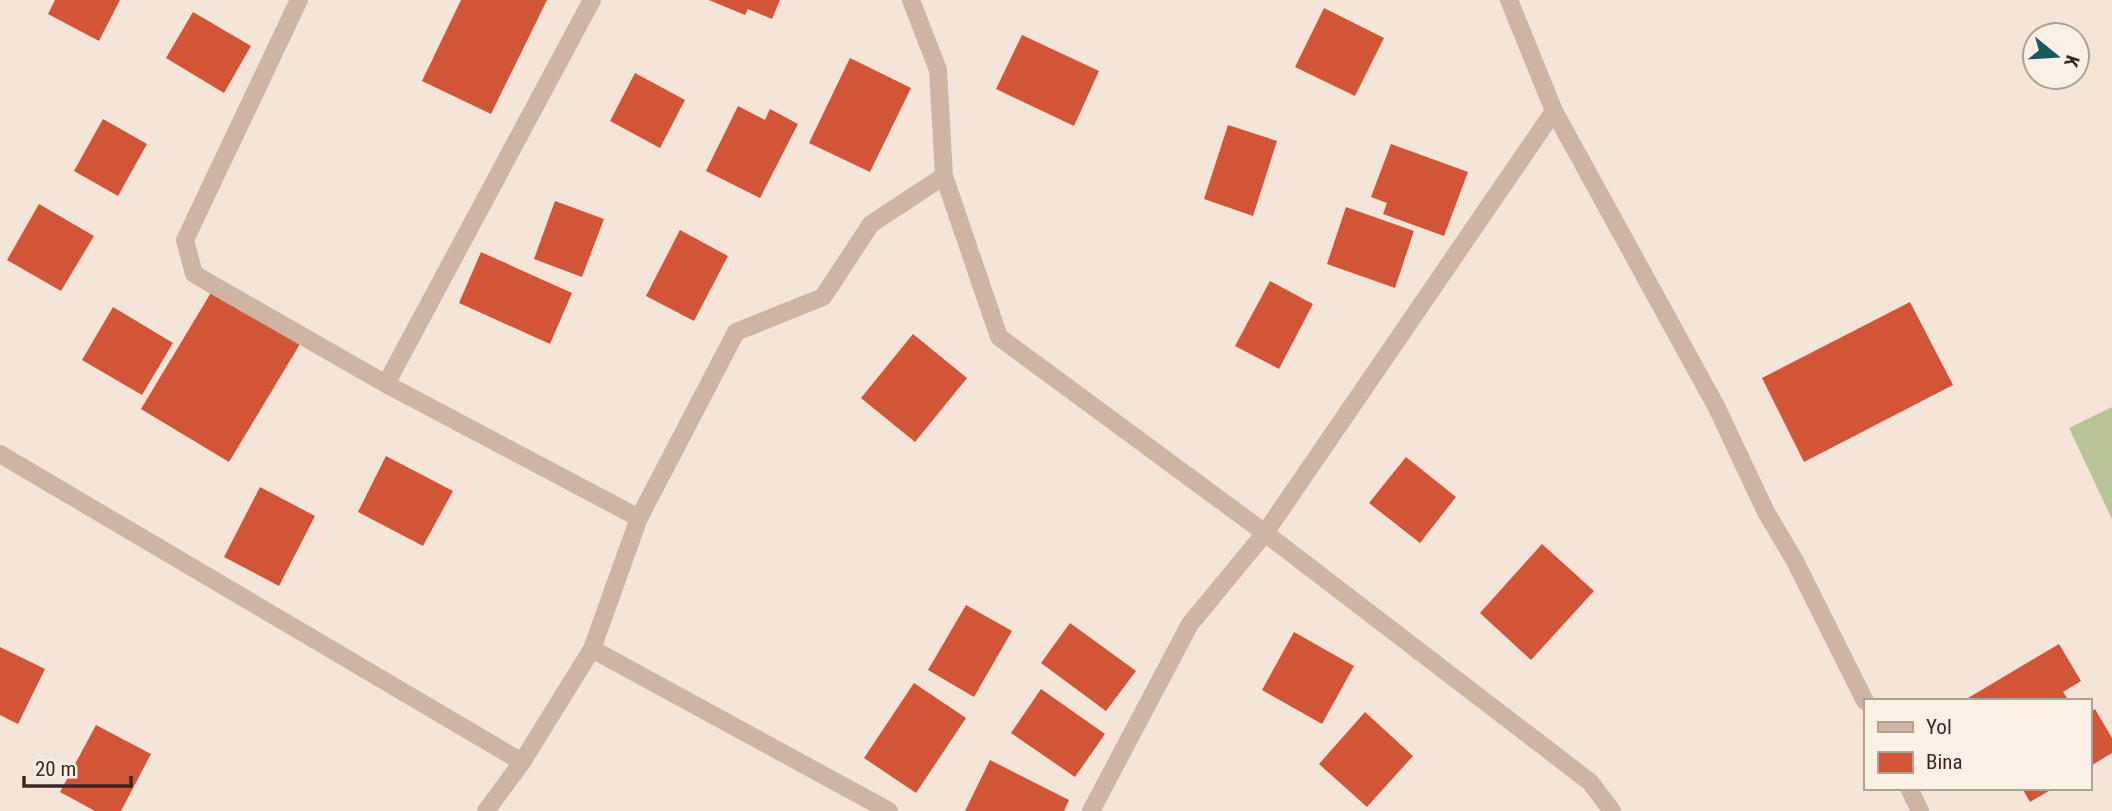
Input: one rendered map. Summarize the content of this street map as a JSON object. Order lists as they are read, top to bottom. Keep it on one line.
{"legend":["Yol","Bina"],"scale_bar":"20 m","north":"right"}
